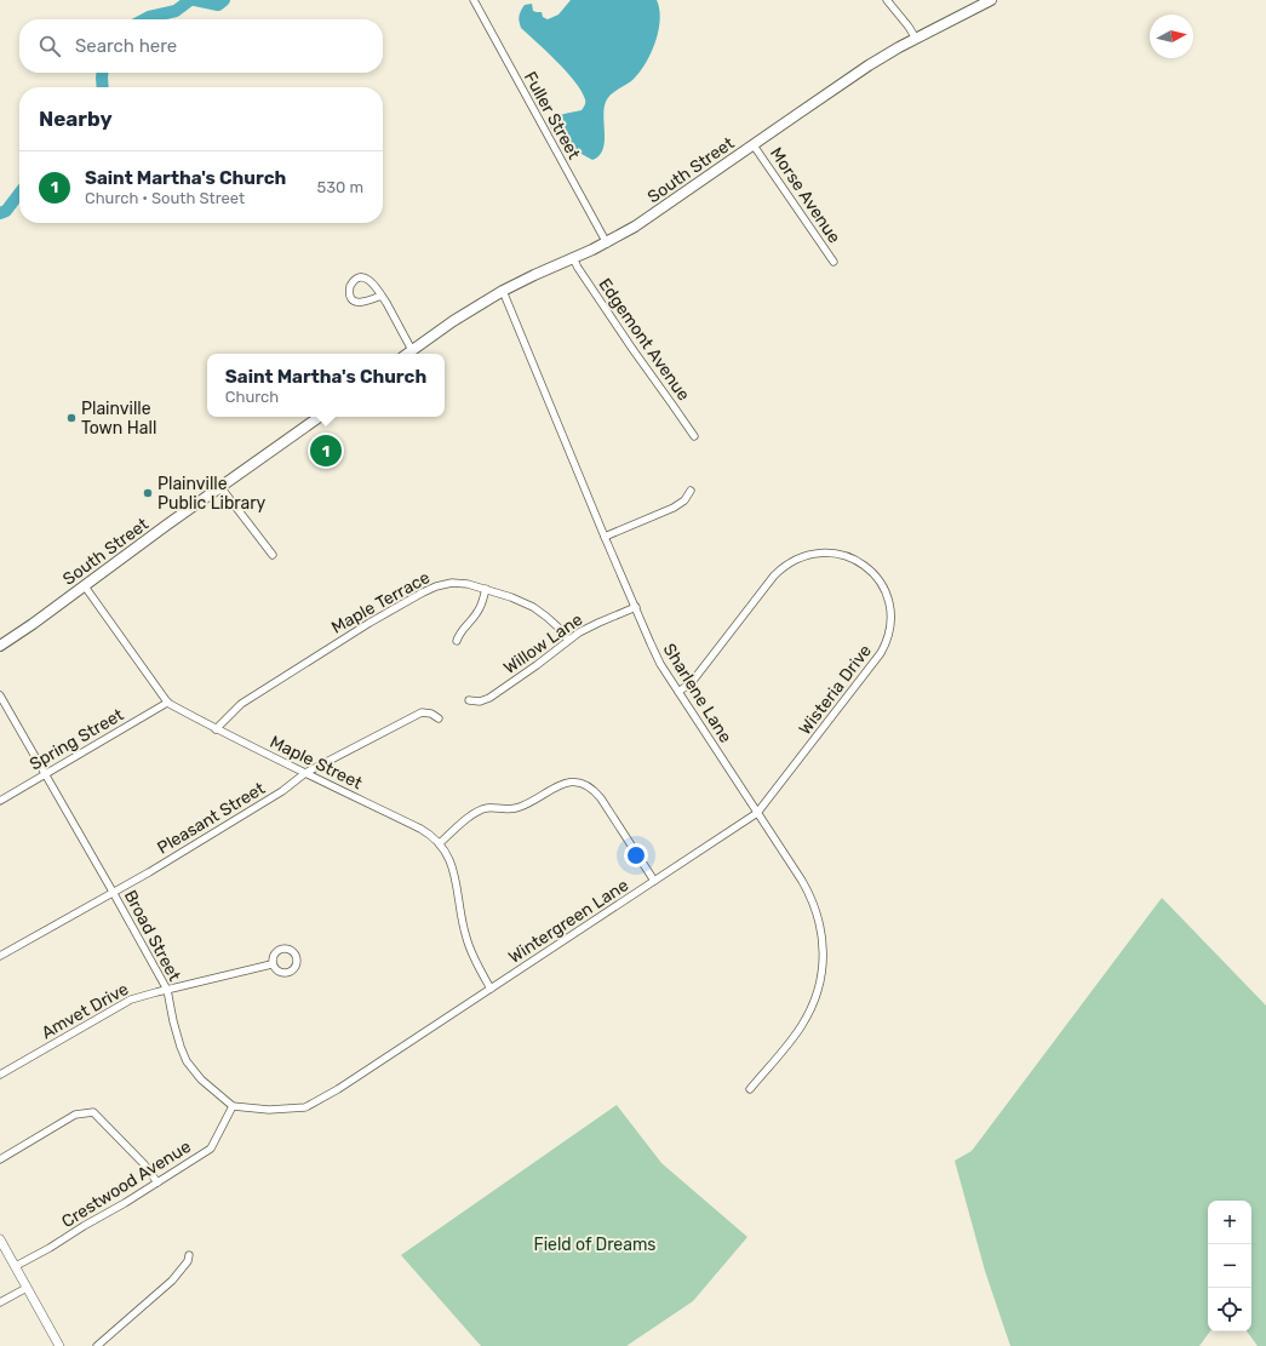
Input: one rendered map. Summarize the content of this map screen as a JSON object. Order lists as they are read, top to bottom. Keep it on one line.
{"streets":{"main road":["South Street"],"street":["Fuller Street","Morse Avenue","Edgemont Avenue","Maple Terrace","Willow Lane","Wisteria Drive","Sharlene Lane","Spring Street","Maple Street","Pleasant Street","Wintergreen Lane","Broad Street","Amvet Drive","Crestwood Avenue"]},"crossings":[["Fuller Street","South Street"],["South Street","Morse Avenue"],["South Street","Edgemont Avenue"],["South Street","Sharlene Lane"],["South Street","Maple Street"],["Maple Terrace","Willow Lane"],["Maple Terrace","Maple Street"],["Willow Lane","Sharlene Lane"],["Wisteria Drive","Sharlene Lane"],["Wisteria Drive","Wintergreen Lane"],["Sharlene Lane","Wintergreen Lane"],["Spring Street","Maple Street"],["Spring Street","Broad Street"],["Maple Street","Pleasant Street"],["Maple Street","Wintergreen Lane"],["Pleasant Street","Broad Street"],["Broad Street","Amvet Drive"],["Broad Street","Crestwood Avenue"]],"parks":["Field of Dreams"],"places":["Plainville Town Hall","Plainville Public Library"],"north":"right","page":{"search":"Search here","heading":"Nearby","list":[{"mark":"1","name":"Saint Martha's Church","note":"Church · South Street","value":"530 m"}],"popup":["Saint Martha's Church","Church"],"pins":"1","map_buttons":["+","−"]}}
